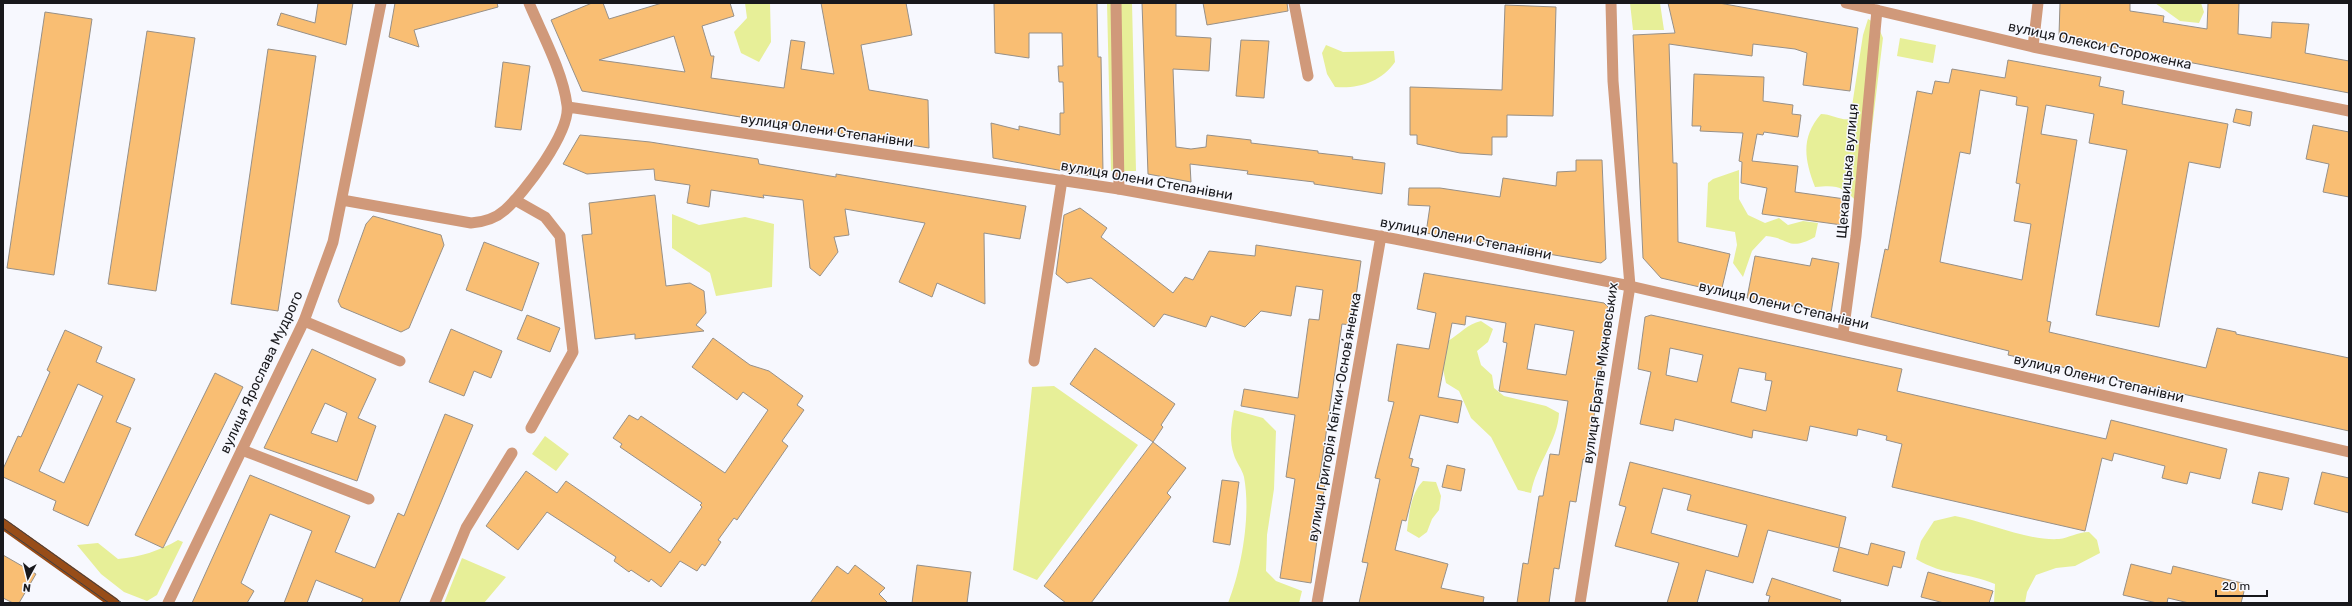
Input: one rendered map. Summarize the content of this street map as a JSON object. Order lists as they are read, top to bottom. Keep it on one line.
{"streets":{"street":["вулиця Олекси Стороженка","вулиця Олени Степанівни","Щекавицька вулиця","вулиця Ярослава Мудрого","вулиця Братів Міхновських","вулиця Григорія Квітки-Основʼяненка"]},"crossings":[["вулиця Олекси Стороженка","Щекавицька вулиця"],["вулиця Олени Степанівни","Щекавицька вулиця"],["вулиця Олени Степанівни","вулиця Братів Міхновських"],["вулиця Олени Степанівни","вулиця Григорія Квітки-Основʼяненка"]],"scale_bar":"20 m","north":"bottom"}
